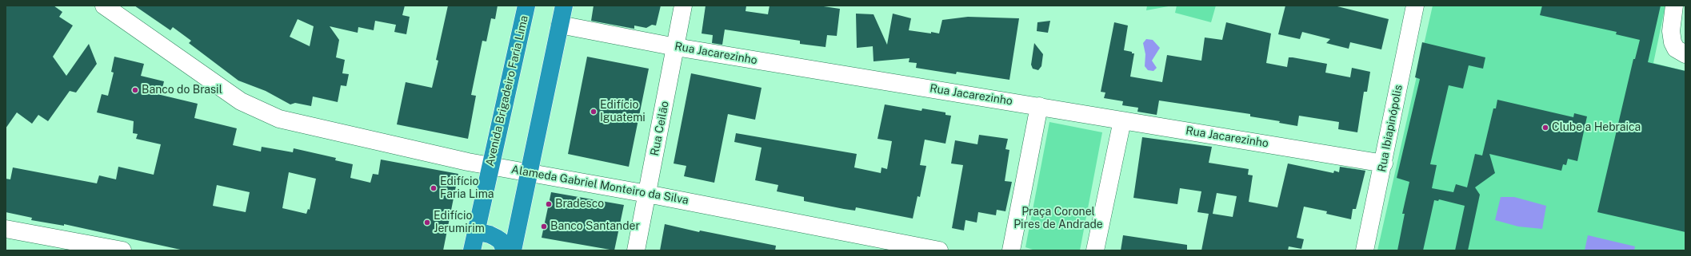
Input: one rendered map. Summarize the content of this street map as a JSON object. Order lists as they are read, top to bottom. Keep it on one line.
{"streets":{"highway":["Avenida Brigadeiro Faria Lima"],"street":["Rua Jacarezinho","Rua Ceilão","Rua Ibiapinópolis","Alameda Gabriel Monteiro da Silva"]},"crossings":[["Rua Jacarezinho","Rua Ceilão"],["Rua Jacarezinho","Rua Ibiapinópolis"],["Avenida Brigadeiro Faria Lima","Alameda Gabriel Monteiro da Silva"],["Rua Ceilão","Alameda Gabriel Monteiro da Silva"]],"parks":["Praça Coronel Pires de Andrade"],"places":["Banco do Brasil","Edifício Iguatemi","Clube a Hebraica","Edifício Faria Lima","Bradesco","Edifício Jerumirim","Banco Santander"]}
